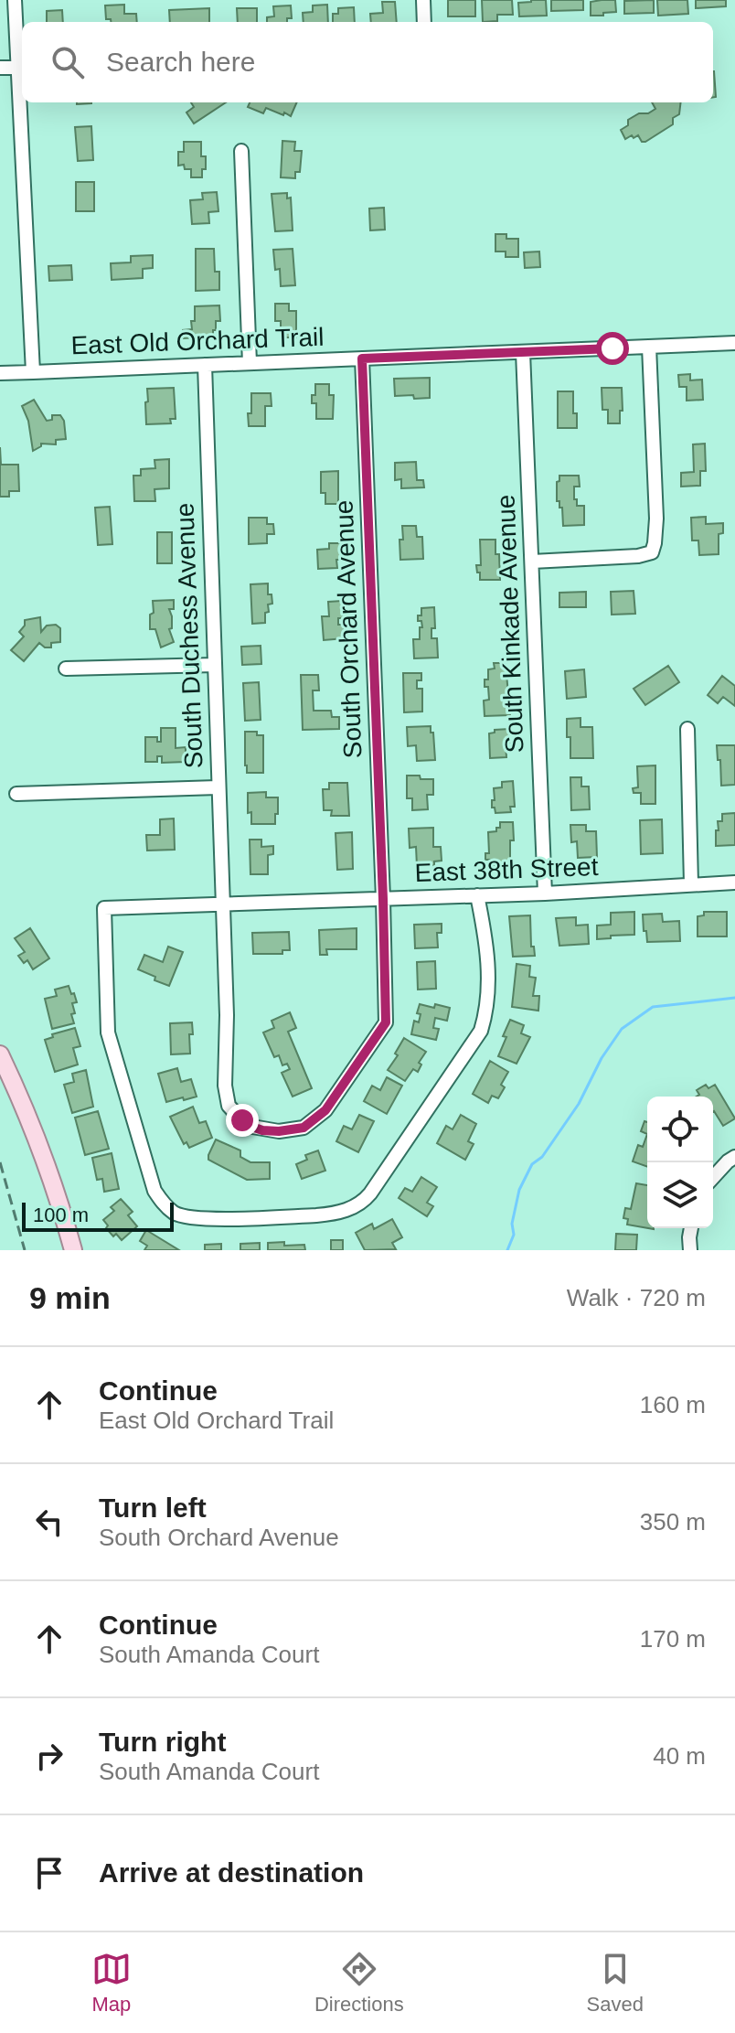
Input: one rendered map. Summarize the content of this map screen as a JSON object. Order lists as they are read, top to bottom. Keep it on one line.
{"streets":{"street":["East Old Orchard Trail","South Kinkade Avenue","South Orchard Avenue","South Duchess Avenue","East 38th Street"]},"crossings":[["East Old Orchard Trail","South Kinkade Avenue"],["East Old Orchard Trail","South Orchard Avenue"],["East Old Orchard Trail","South Duchess Avenue"],["South Kinkade Avenue","East 38th Street"],["South Orchard Avenue","South Duchess Avenue"],["South Orchard Avenue","East 38th Street"],["South Duchess Avenue","East 38th Street"]],"scale_bar":"100 m","page":{"search":"Search here","scale":"100 m","heading":["9 min","Walk · 720 m"],"list":[["Continue","East Old Orchard Trail","160 m"],["Turn left","South Orchard Avenue","350 m"],["Continue","South Amanda Court","170 m"],["Turn right","South Amanda Court","40 m"],"Arrive at destination"],"nav":["Map","Directions","Saved"]}}
